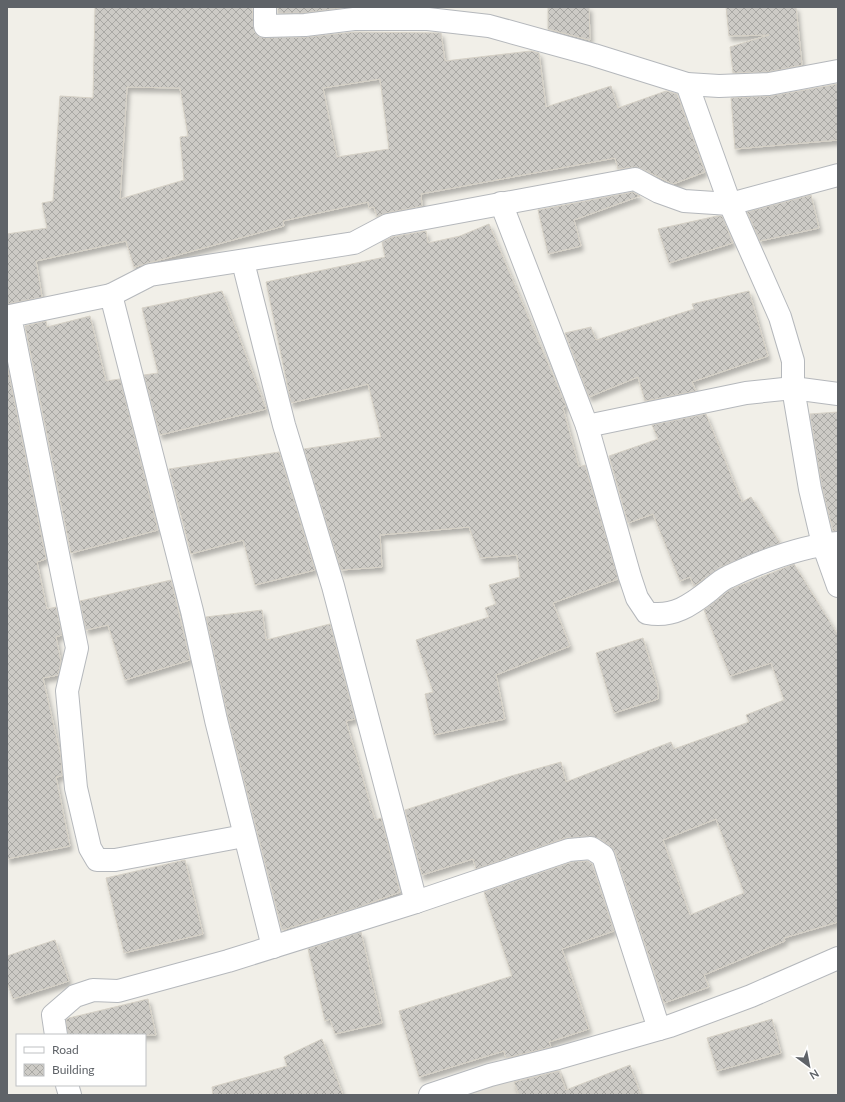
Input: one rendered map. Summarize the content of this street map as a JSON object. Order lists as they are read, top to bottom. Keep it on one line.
{"legend":["Road","Building"],"north":"bottom right"}
